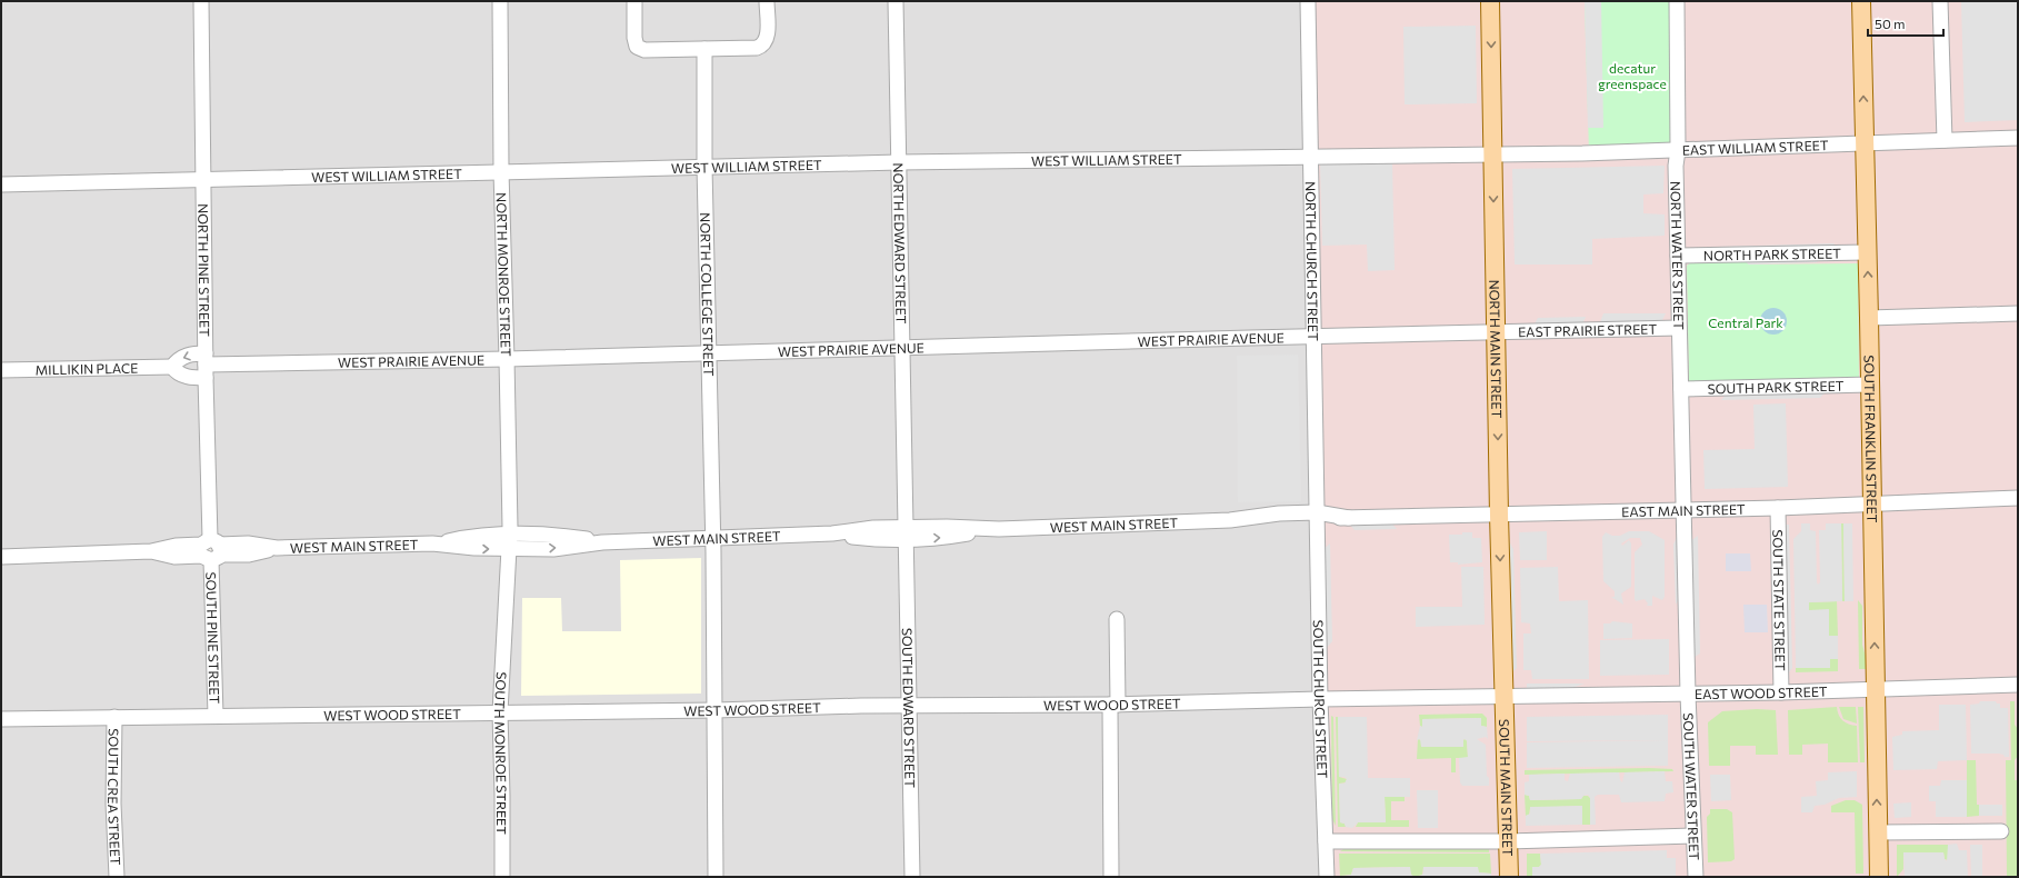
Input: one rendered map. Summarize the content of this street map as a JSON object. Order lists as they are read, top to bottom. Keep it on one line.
{"streets":{"main road":["NORTH MAIN STREET","SOUTH FRANKLIN STREET","SOUTH MAIN STREET"],"street":["EAST WILLIAM STREET","WEST WILLIAM STREET","NORTH EDWARD STREET","NORTH PARK STREET","NORTH WATER STREET","NORTH CHURCH STREET","NORTH PINE STREET","NORTH MONROE STREET","NORTH COLLEGE STREET","EAST PRAIRIE STREET","WEST PRAIRIE AVENUE","MILLIKIN PLACE","SOUTH PARK STREET","EAST MAIN STREET","WEST MAIN STREET","SOUTH STATE STREET","SOUTH PINE STREET","EAST WOOD STREET","SOUTH CHURCH STREET","WEST WOOD STREET","SOUTH EDWARD STREET","SOUTH MONROE STREET","SOUTH WATER STREET","SOUTH CREA STREET"]},"crossings":[["EAST WILLIAM STREET","WEST WILLIAM STREET"],["EAST WILLIAM STREET","NORTH WATER STREET"],["EAST WILLIAM STREET","NORTH MAIN STREET"],["EAST WILLIAM STREET","SOUTH FRANKLIN STREET"],["WEST WILLIAM STREET","NORTH EDWARD STREET"],["WEST WILLIAM STREET","NORTH CHURCH STREET"],["WEST WILLIAM STREET","NORTH PINE STREET"],["WEST WILLIAM STREET","NORTH MONROE STREET"],["WEST WILLIAM STREET","NORTH COLLEGE STREET"],["WEST WILLIAM STREET","NORTH MAIN STREET"],["NORTH EDWARD STREET","WEST PRAIRIE AVENUE"],["NORTH EDWARD STREET","WEST MAIN STREET"],["NORTH EDWARD STREET","SOUTH EDWARD STREET"],["NORTH PARK STREET","NORTH WATER STREET"],["NORTH PARK STREET","SOUTH FRANKLIN STREET"],["NORTH WATER STREET","EAST PRAIRIE STREET"],["NORTH WATER STREET","SOUTH PARK STREET"],["NORTH WATER STREET","EAST MAIN STREET"],["NORTH WATER STREET","SOUTH WATER STREET"],["NORTH CHURCH STREET","WEST PRAIRIE AVENUE"],["NORTH CHURCH STREET","WEST MAIN STREET"],["NORTH CHURCH STREET","SOUTH CHURCH STREET"],["NORTH PINE STREET","WEST PRAIRIE AVENUE"],["NORTH PINE STREET","WEST MAIN STREET"],["NORTH PINE STREET","SOUTH PINE STREET"],["NORTH MONROE STREET","WEST PRAIRIE AVENUE"],["NORTH MONROE STREET","WEST MAIN STREET"],["NORTH MONROE STREET","SOUTH MONROE STREET"],["NORTH COLLEGE STREET","WEST PRAIRIE AVENUE"],["NORTH COLLEGE STREET","WEST MAIN STREET"],["NORTH COLLEGE STREET","WEST WOOD STREET"],["EAST PRAIRIE STREET","WEST PRAIRIE AVENUE"],["EAST PRAIRIE STREET","NORTH MAIN STREET"],["WEST PRAIRIE AVENUE","NORTH MAIN STREET"],["NORTH MAIN STREET","EAST MAIN STREET"],["NORTH MAIN STREET","EAST WOOD STREET"],["NORTH MAIN STREET","WEST WOOD STREET"],["NORTH MAIN STREET","SOUTH MAIN STREET"],["SOUTH PARK STREET","SOUTH FRANKLIN STREET"],["SOUTH FRANKLIN STREET","EAST MAIN STREET"],["SOUTH FRANKLIN STREET","EAST WOOD STREET"],["EAST MAIN STREET","WEST MAIN STREET"],["EAST MAIN STREET","SOUTH STATE STREET"],["EAST MAIN STREET","SOUTH WATER STREET"],["WEST MAIN STREET","SOUTH PINE STREET"],["WEST MAIN STREET","SOUTH CHURCH STREET"],["WEST MAIN STREET","SOUTH EDWARD STREET"],["WEST MAIN STREET","SOUTH MONROE STREET"],["SOUTH STATE STREET","EAST WOOD STREET"],["SOUTH PINE STREET","WEST WOOD STREET"],["EAST WOOD STREET","WEST WOOD STREET"],["EAST WOOD STREET","SOUTH MAIN STREET"],["EAST WOOD STREET","SOUTH WATER STREET"],["SOUTH CHURCH STREET","WEST WOOD STREET"],["WEST WOOD STREET","SOUTH EDWARD STREET"],["WEST WOOD STREET","SOUTH MONROE STREET"],["WEST WOOD STREET","SOUTH MAIN STREET"],["WEST WOOD STREET","SOUTH CREA STREET"]],"one_way":["NORTH MAIN STREET","SOUTH FRANKLIN STREET"],"parks":["decatur greenspace","Central Park"],"scale_bar":"50 m"}
